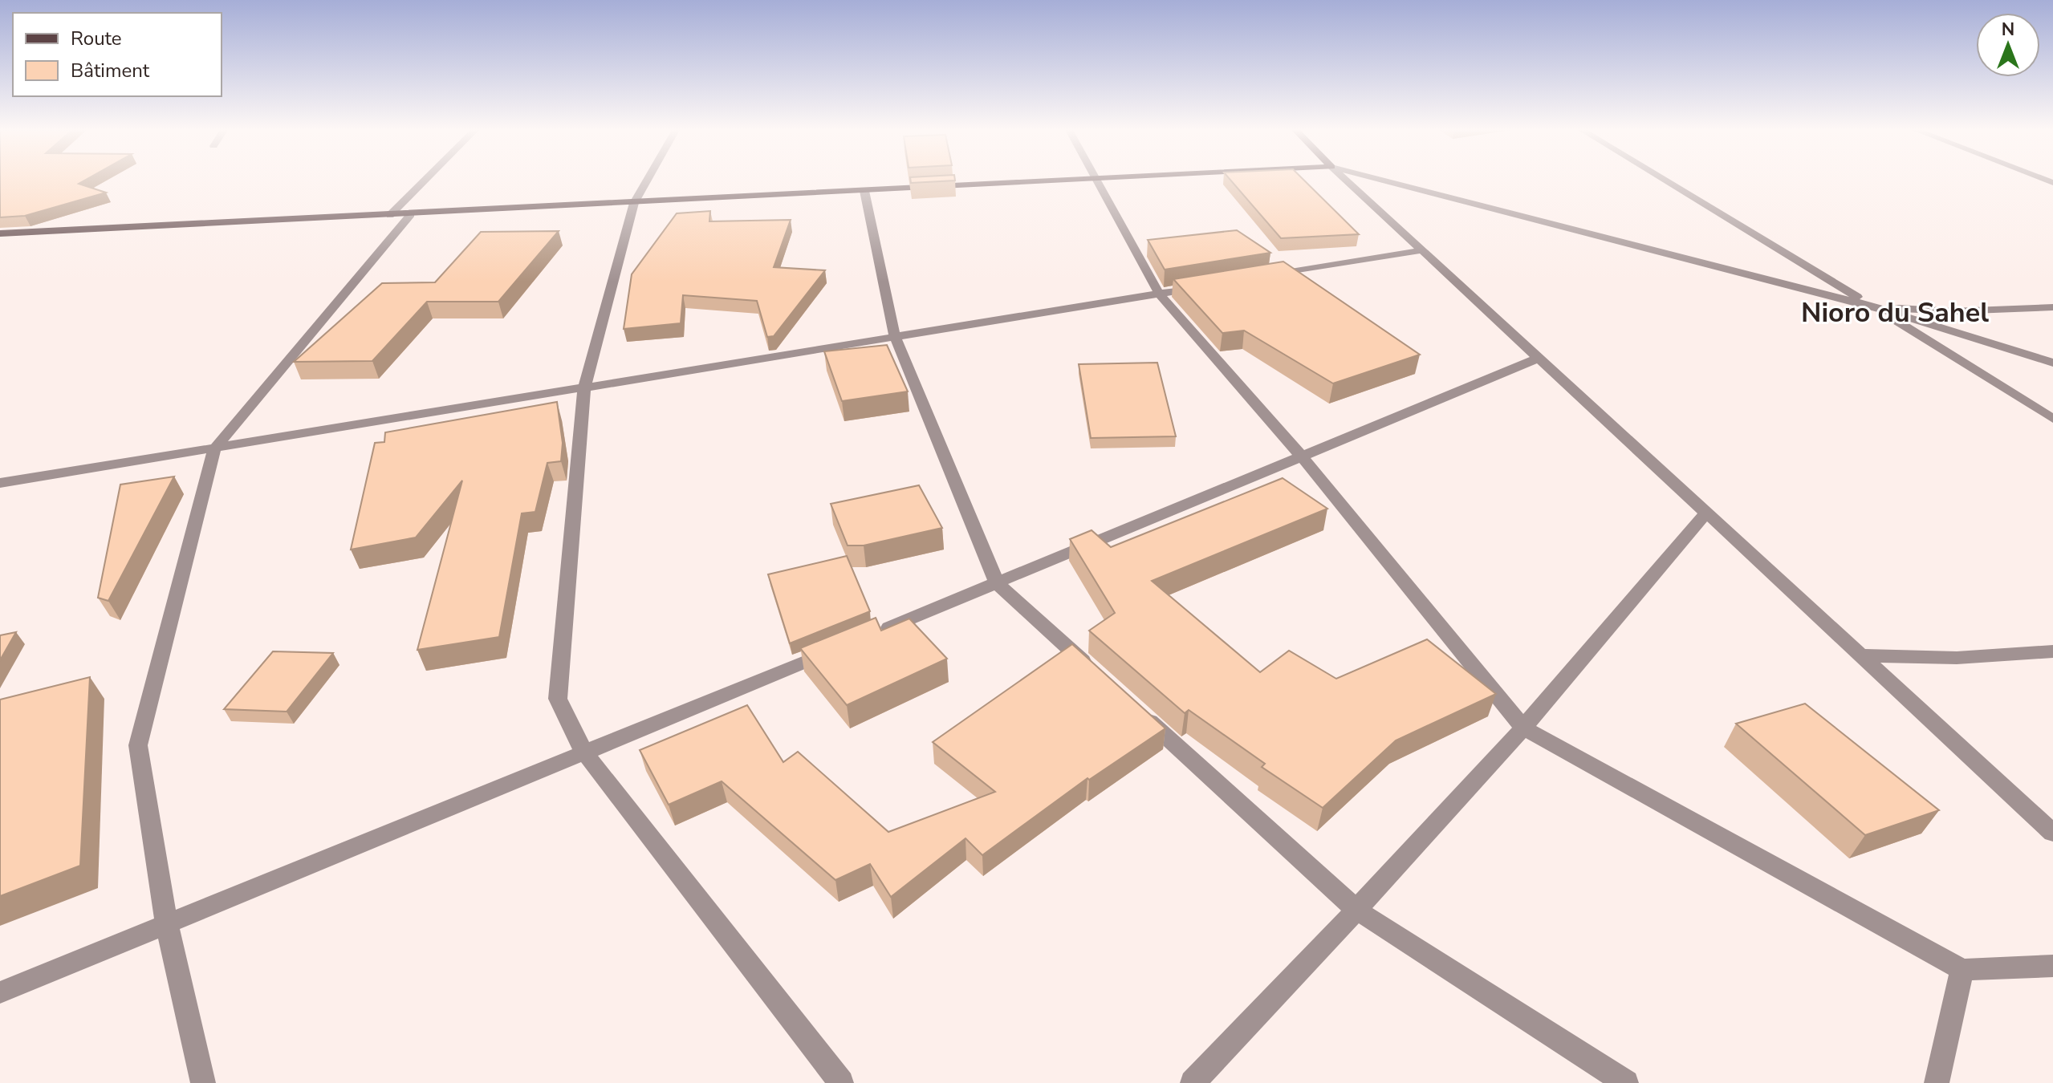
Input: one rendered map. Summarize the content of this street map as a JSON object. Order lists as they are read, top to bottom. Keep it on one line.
{"districts":["Nioro du Sahel"],"legend":["Route","Bâtiment"],"north":"top"}
